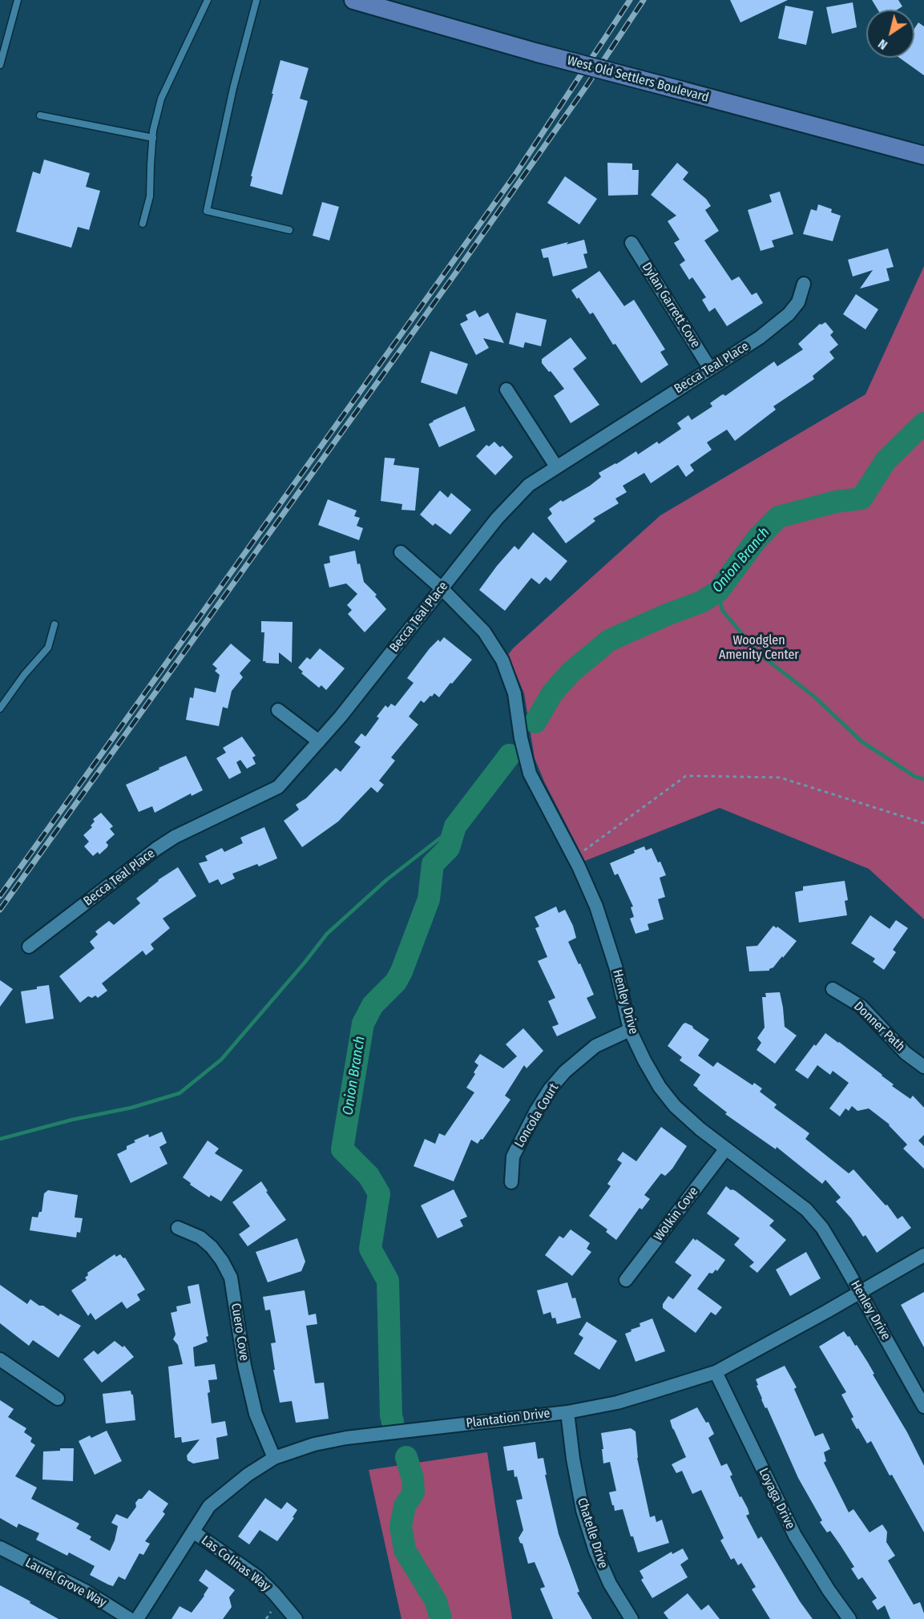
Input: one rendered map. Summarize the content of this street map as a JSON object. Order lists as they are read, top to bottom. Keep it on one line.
{"streets":{"main road":["West Old Settlers Boulevard"],"street":["Dylan Garrett Cove","Becca Teal Place","Henley Drive","Donner Path","Loncola Court","Wolkin Cove","Cuero Cove","Plantation Drive","Loyaga Drive","Chatelle Drive","Las Colinas Way","Laurel Grove Way"]},"crossings":[["Dylan Garrett Cove","Becca Teal Place"],["Becca Teal Place","Henley Drive"],["Henley Drive","Loncola Court"],["Henley Drive","Wolkin Cove"],["Henley Drive","Plantation Drive"],["Cuero Cove","Plantation Drive"],["Plantation Drive","Loyaga Drive"],["Plantation Drive","Chatelle Drive"],["Plantation Drive","Las Colinas Way"]],"water":["Onion Branch"],"parks":["Woodglen Amenity Center"],"north":"bottom left"}
